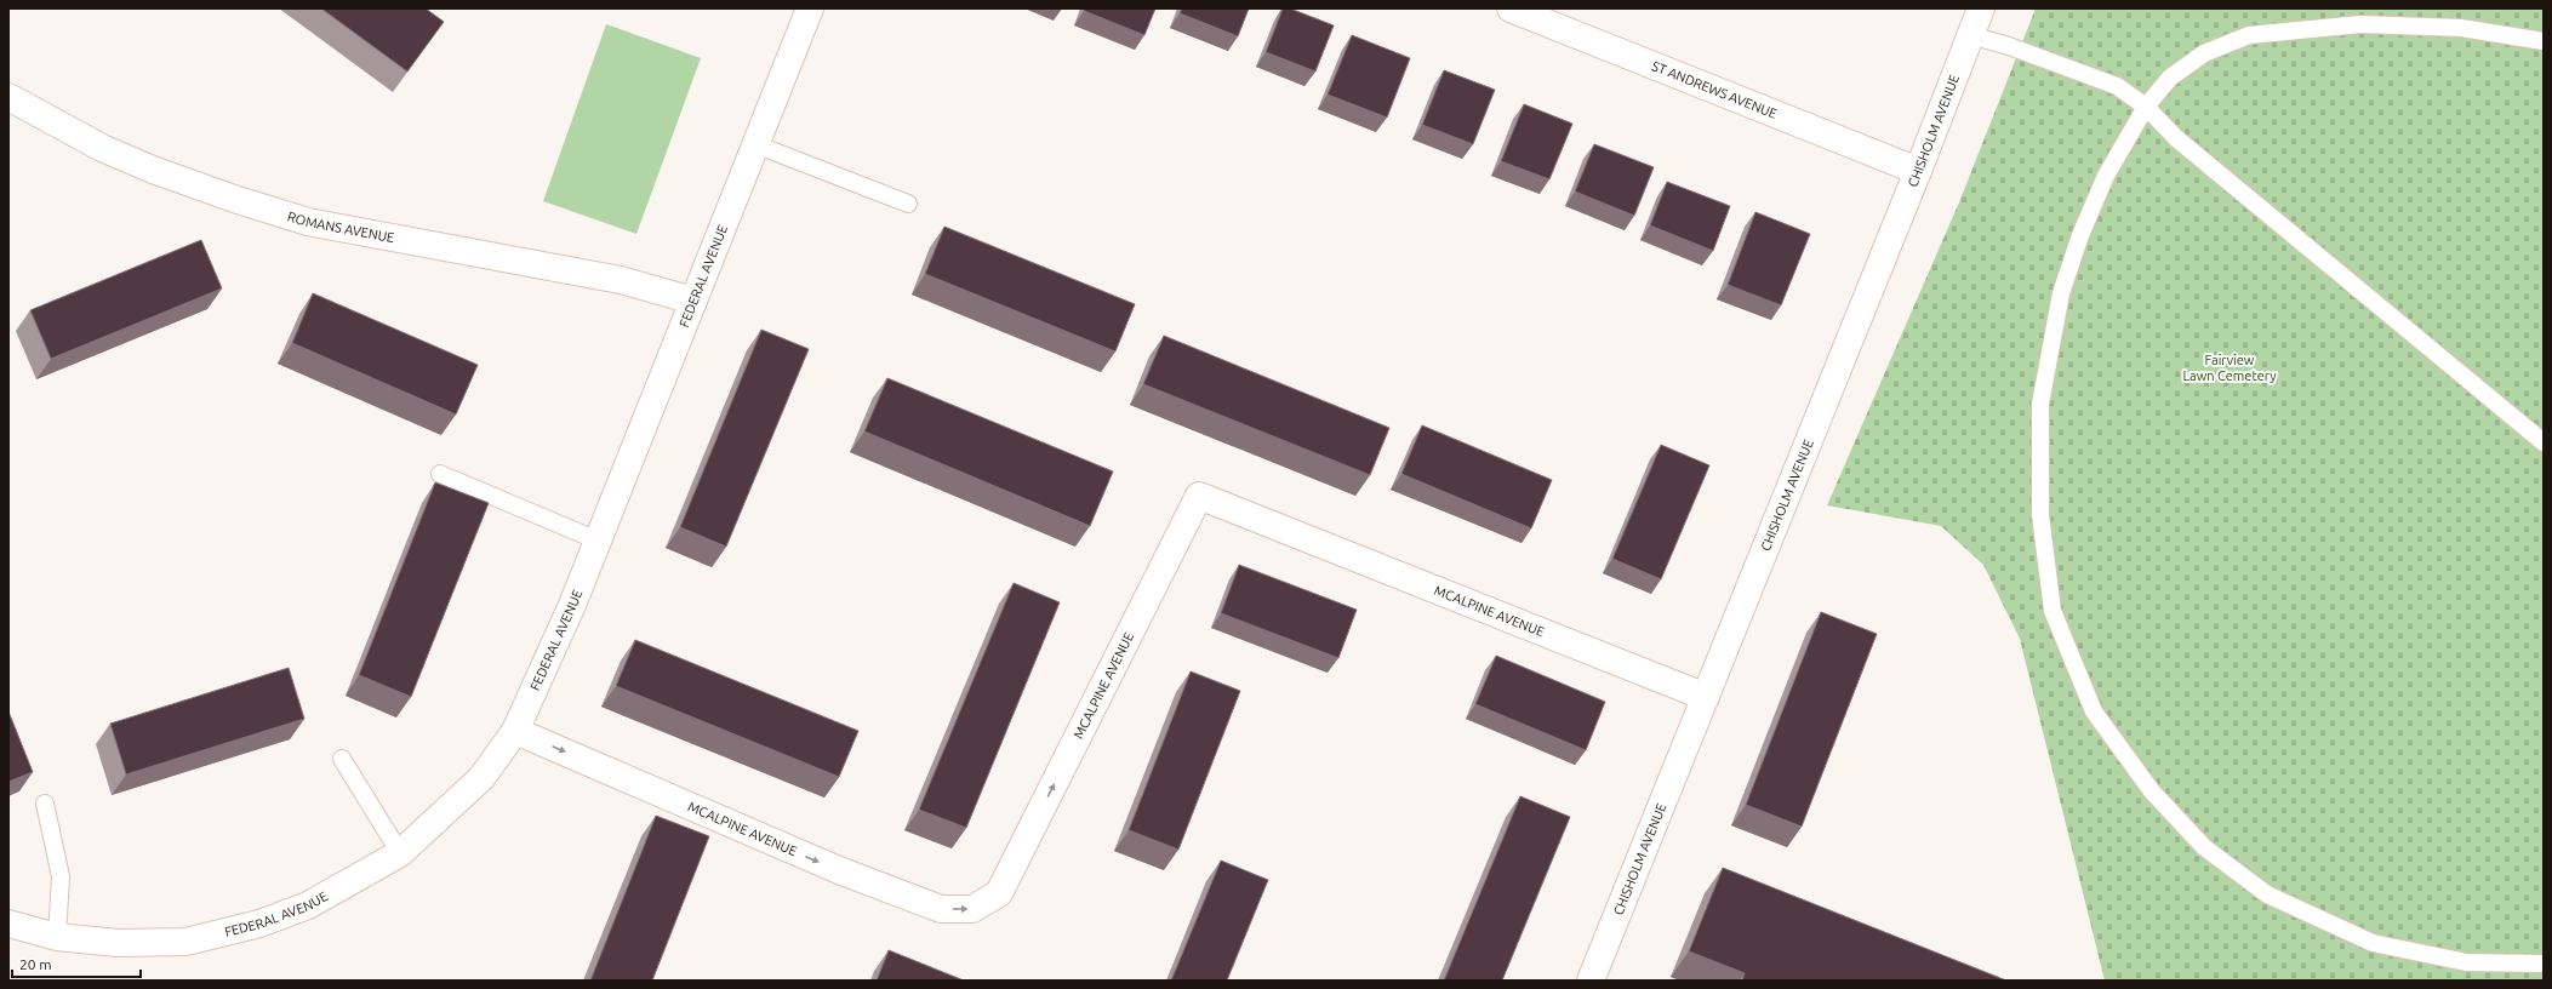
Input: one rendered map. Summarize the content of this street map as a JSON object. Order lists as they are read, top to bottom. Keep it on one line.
{"streets":{"street":["ST ANDREWS AVENUE","CHISHOLM AVENUE","ROMANS AVENUE","FEDERAL AVENUE","MCALPINE AVENUE"]},"crossings":[["ST ANDREWS AVENUE","CHISHOLM AVENUE"],["CHISHOLM AVENUE","MCALPINE AVENUE"],["ROMANS AVENUE","FEDERAL AVENUE"],["FEDERAL AVENUE","MCALPINE AVENUE"]],"parks":["Fairview Lawn Cemetery"],"scale_bar":"20 m"}
